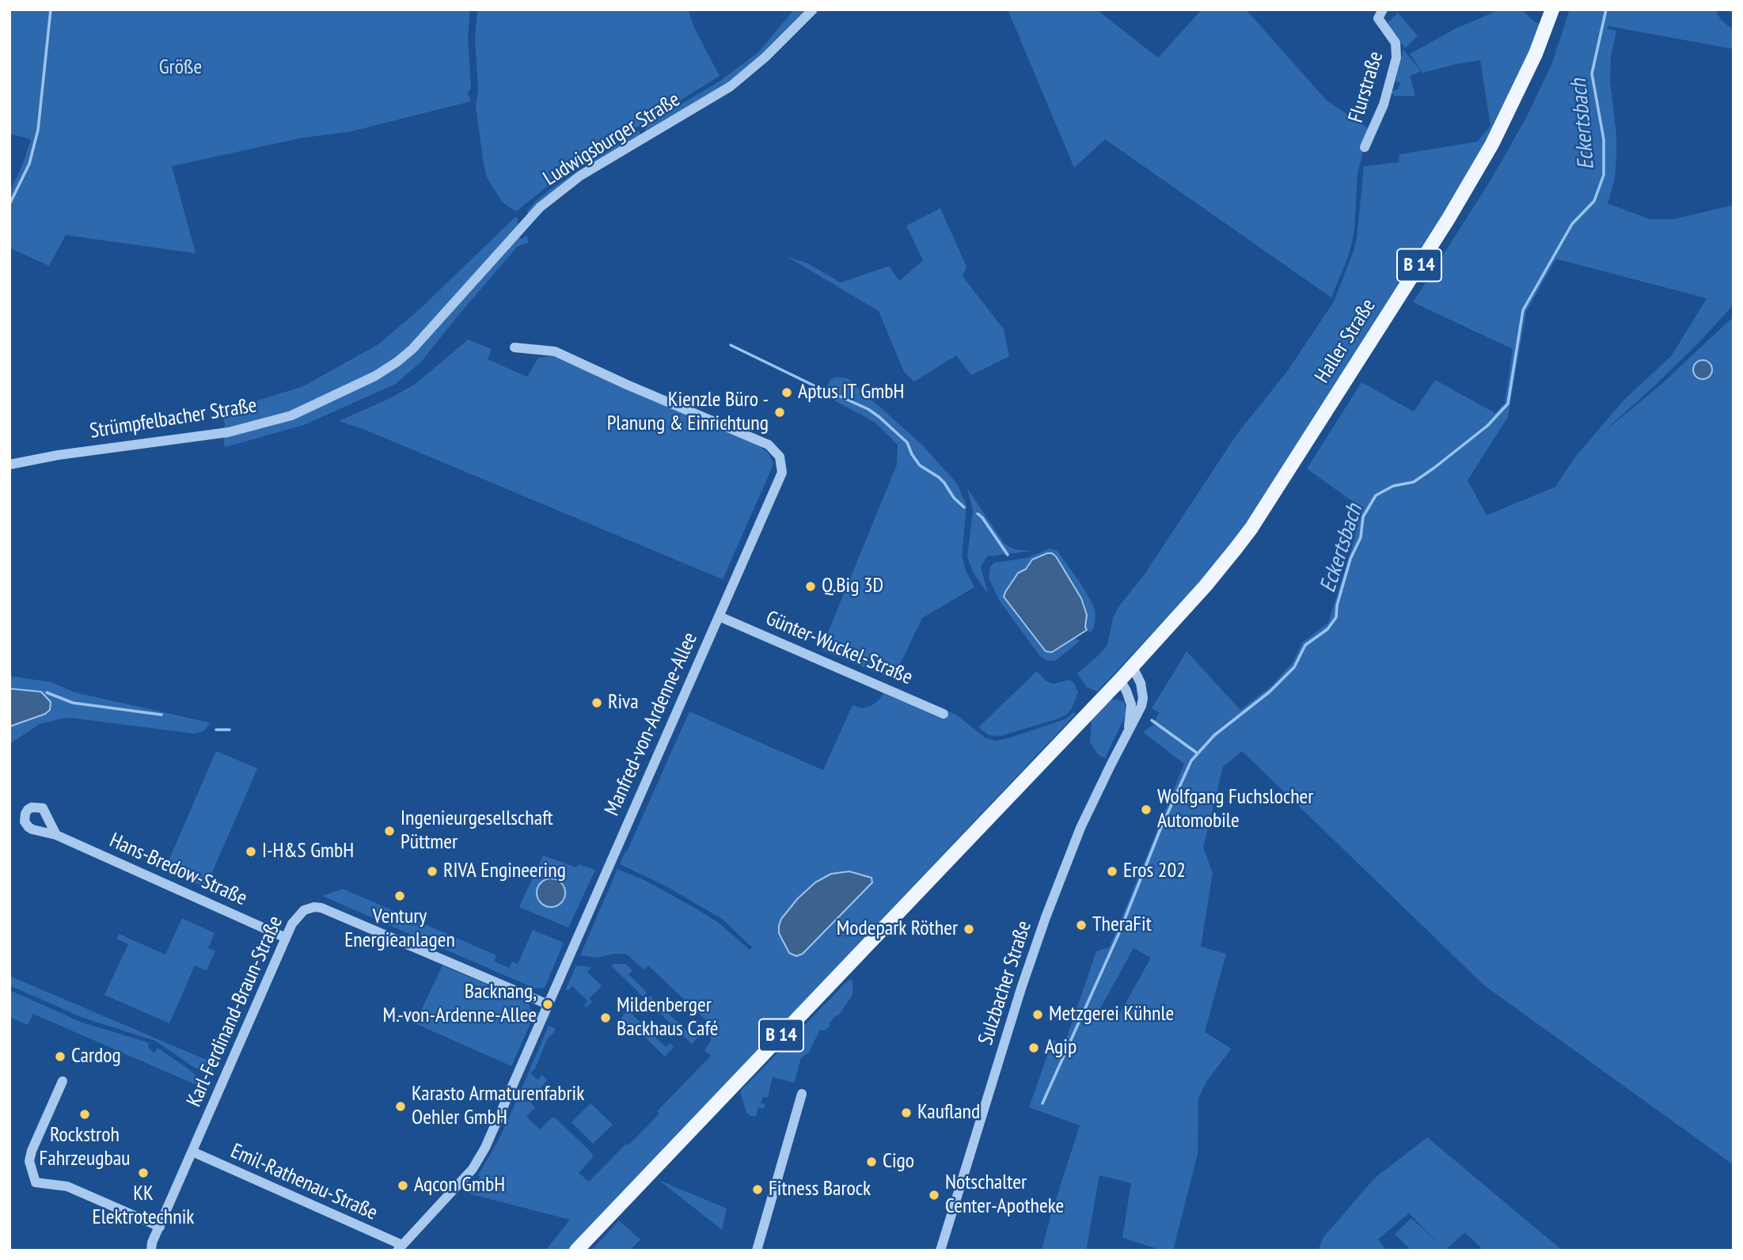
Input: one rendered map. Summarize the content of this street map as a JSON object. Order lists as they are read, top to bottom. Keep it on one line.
{"streets":{"main road":["B 14","Haller Straße"],"street":["Flurstraße","Ludwigsburger Straße","Strümpfelbacher Straße","Günter-Wuckel-Straße","Manfred-von-Ardenne-Allee","Hans-Bredow-Straße","Sulzbacher Straße","Karl-Ferdinand-Braun-Straße","Emil-Rathenau-Straße"]},"crossings":[["Ludwigsburger Straße","Strümpfelbacher Straße"],["B 14","Haller Straße"],["B 14","Sulzbacher Straße"],["Haller Straße","Sulzbacher Straße"],["Günter-Wuckel-Straße","Manfred-von-Ardenne-Allee"],["Manfred-von-Ardenne-Allee","Karl-Ferdinand-Braun-Straße"],["Manfred-von-Ardenne-Allee","Emil-Rathenau-Straße"],["Hans-Bredow-Straße","Karl-Ferdinand-Braun-Straße"],["Karl-Ferdinand-Braun-Straße","Emil-Rathenau-Straße"]],"water":["Eckertsbach"],"parks":["Größe"],"places":["Aptus IT GmbH","Kienzle Büro - Planung & Einrichtung","Q.Big 3D","Riva","Wolfgang Fuchslocher Automobile","Ingenieurgesellschaft Püttmer","I-H&S GmbH","RIVA Engineering","Eros 202","Ventury Energieanlagen","TheraFit","Modepark Röther","Backnang, M.-von-Ardenne-Allee","Metzgerei Kühnle","Mildenberger Backhaus Café","Agip","Cardog","Karasto Armaturenfabrik Oehler GmbH","Kaufland","Rockstroh Fahrzeugbau","Cigo","KK Elektrotechnik","Aqcon GmbH","Fitness Barock","Notschalter Center-Apotheke"]}
